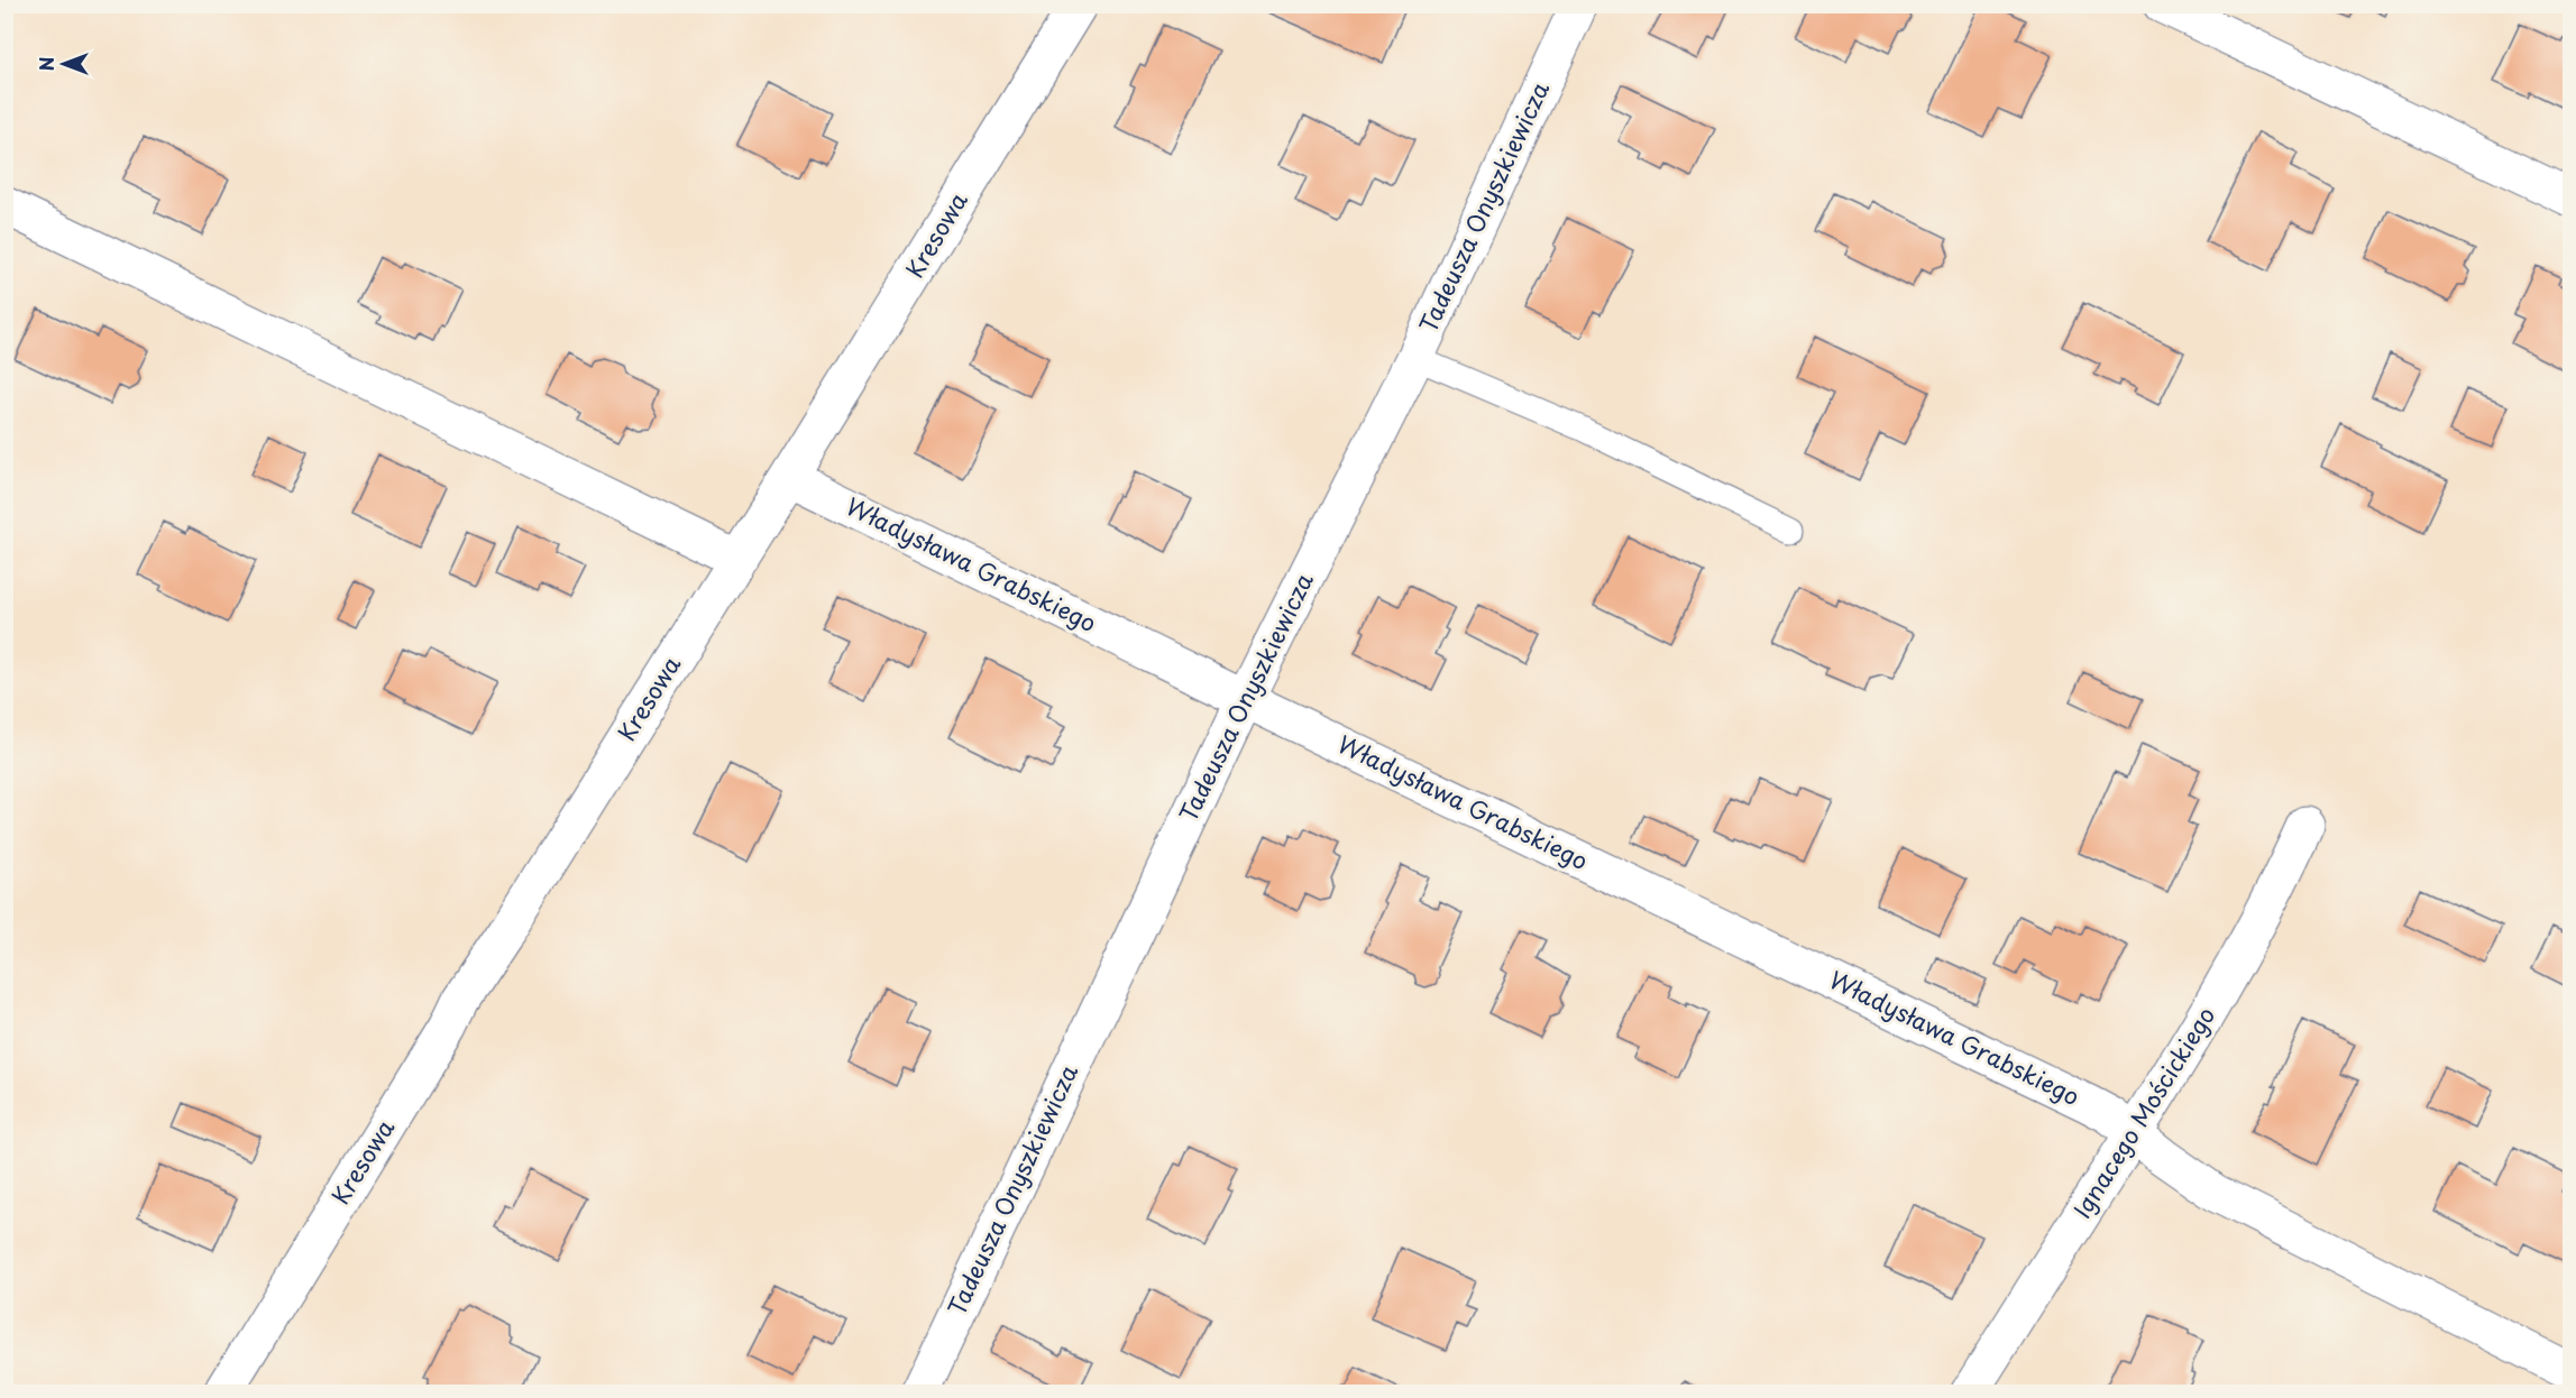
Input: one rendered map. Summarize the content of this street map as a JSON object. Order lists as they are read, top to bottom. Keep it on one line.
{"streets":{"street":["Tadeusza Onyszkiewicza","Kresowa","Władysława Grabskiego","Ignacego Mościckiego"]},"crossings":[["Tadeusza Onyszkiewicza","Władysława Grabskiego"],["Kresowa","Władysława Grabskiego"],["Władysława Grabskiego","Ignacego Mościckiego"]],"north":"left"}
